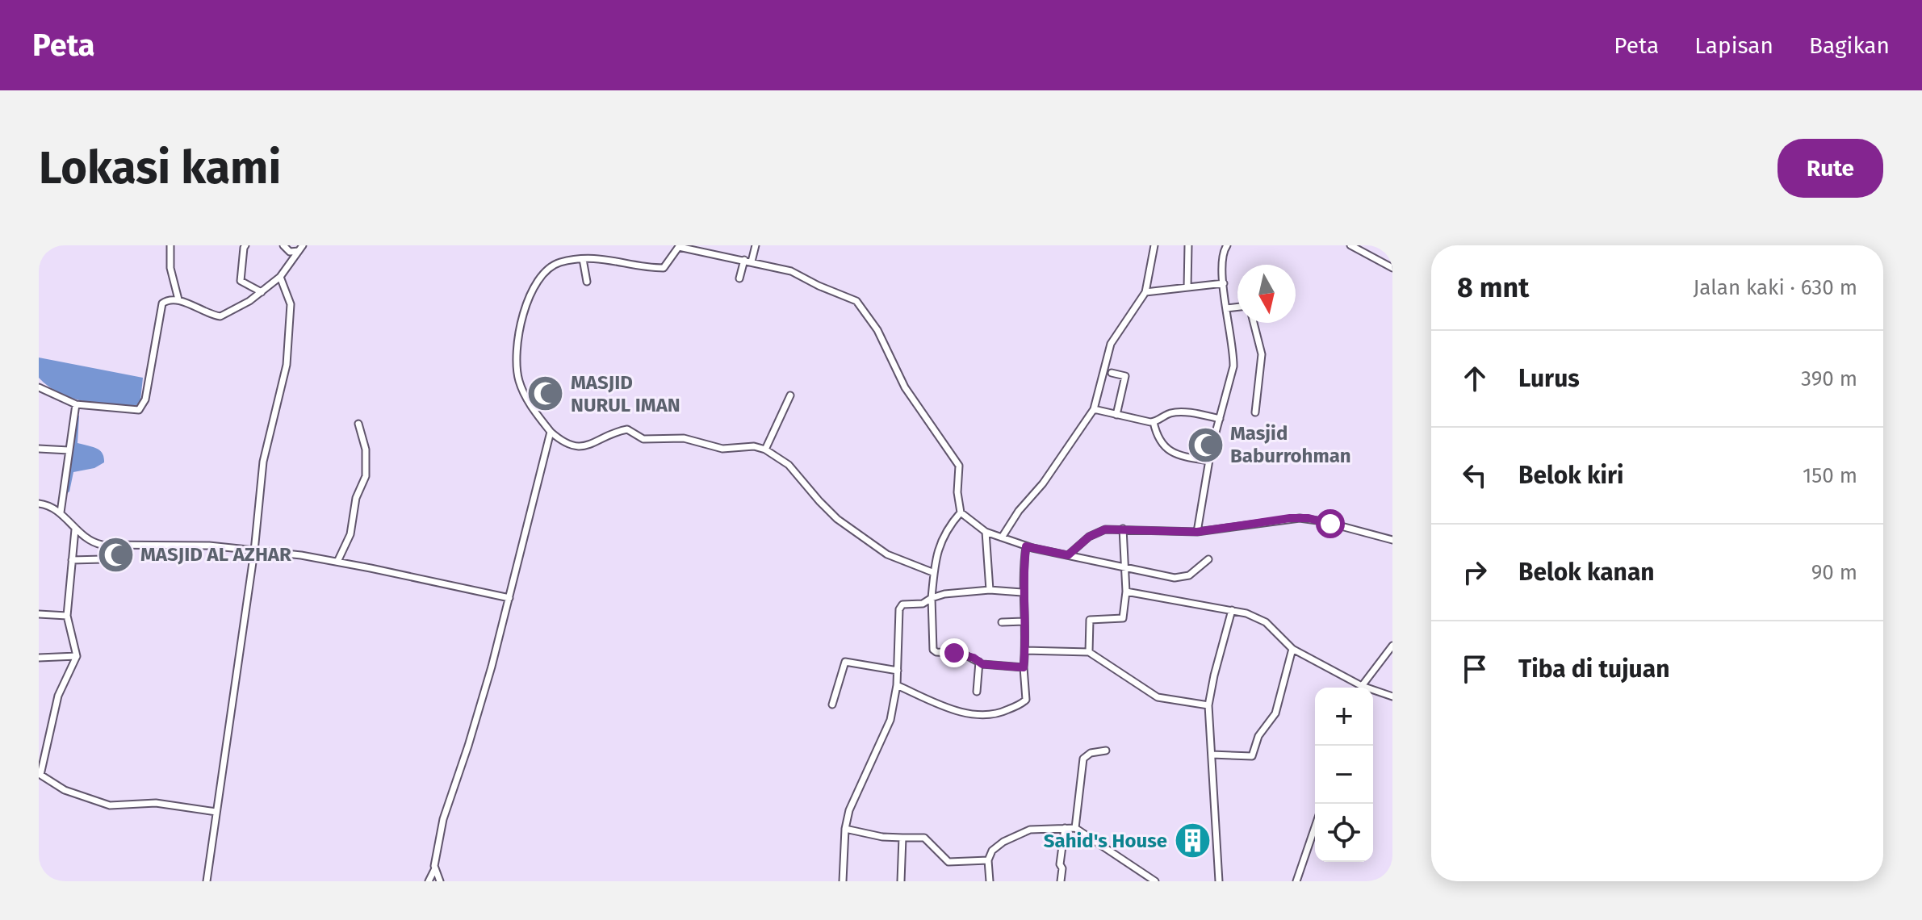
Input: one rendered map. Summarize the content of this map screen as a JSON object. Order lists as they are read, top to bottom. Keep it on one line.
{"places":{"mosque":["MASJID NURUL IMAN","Masjid Baburrohman","MASJID AL AZHAR"],"building":["Sahid's House"]},"north":"bottom","page":{"header":"Peta","nav":["Peta","Lapisan","Bagikan"],"buttons":"Rute","title":"Lokasi kami","heading":["8 mnt","Jalan kaki · 630 m"],"list":[["Lurus","390 m"],["Belok kiri","150 m"],["Belok kanan","90 m"],"Tiba di tujuan"],"map_buttons":["+","−"]}}
